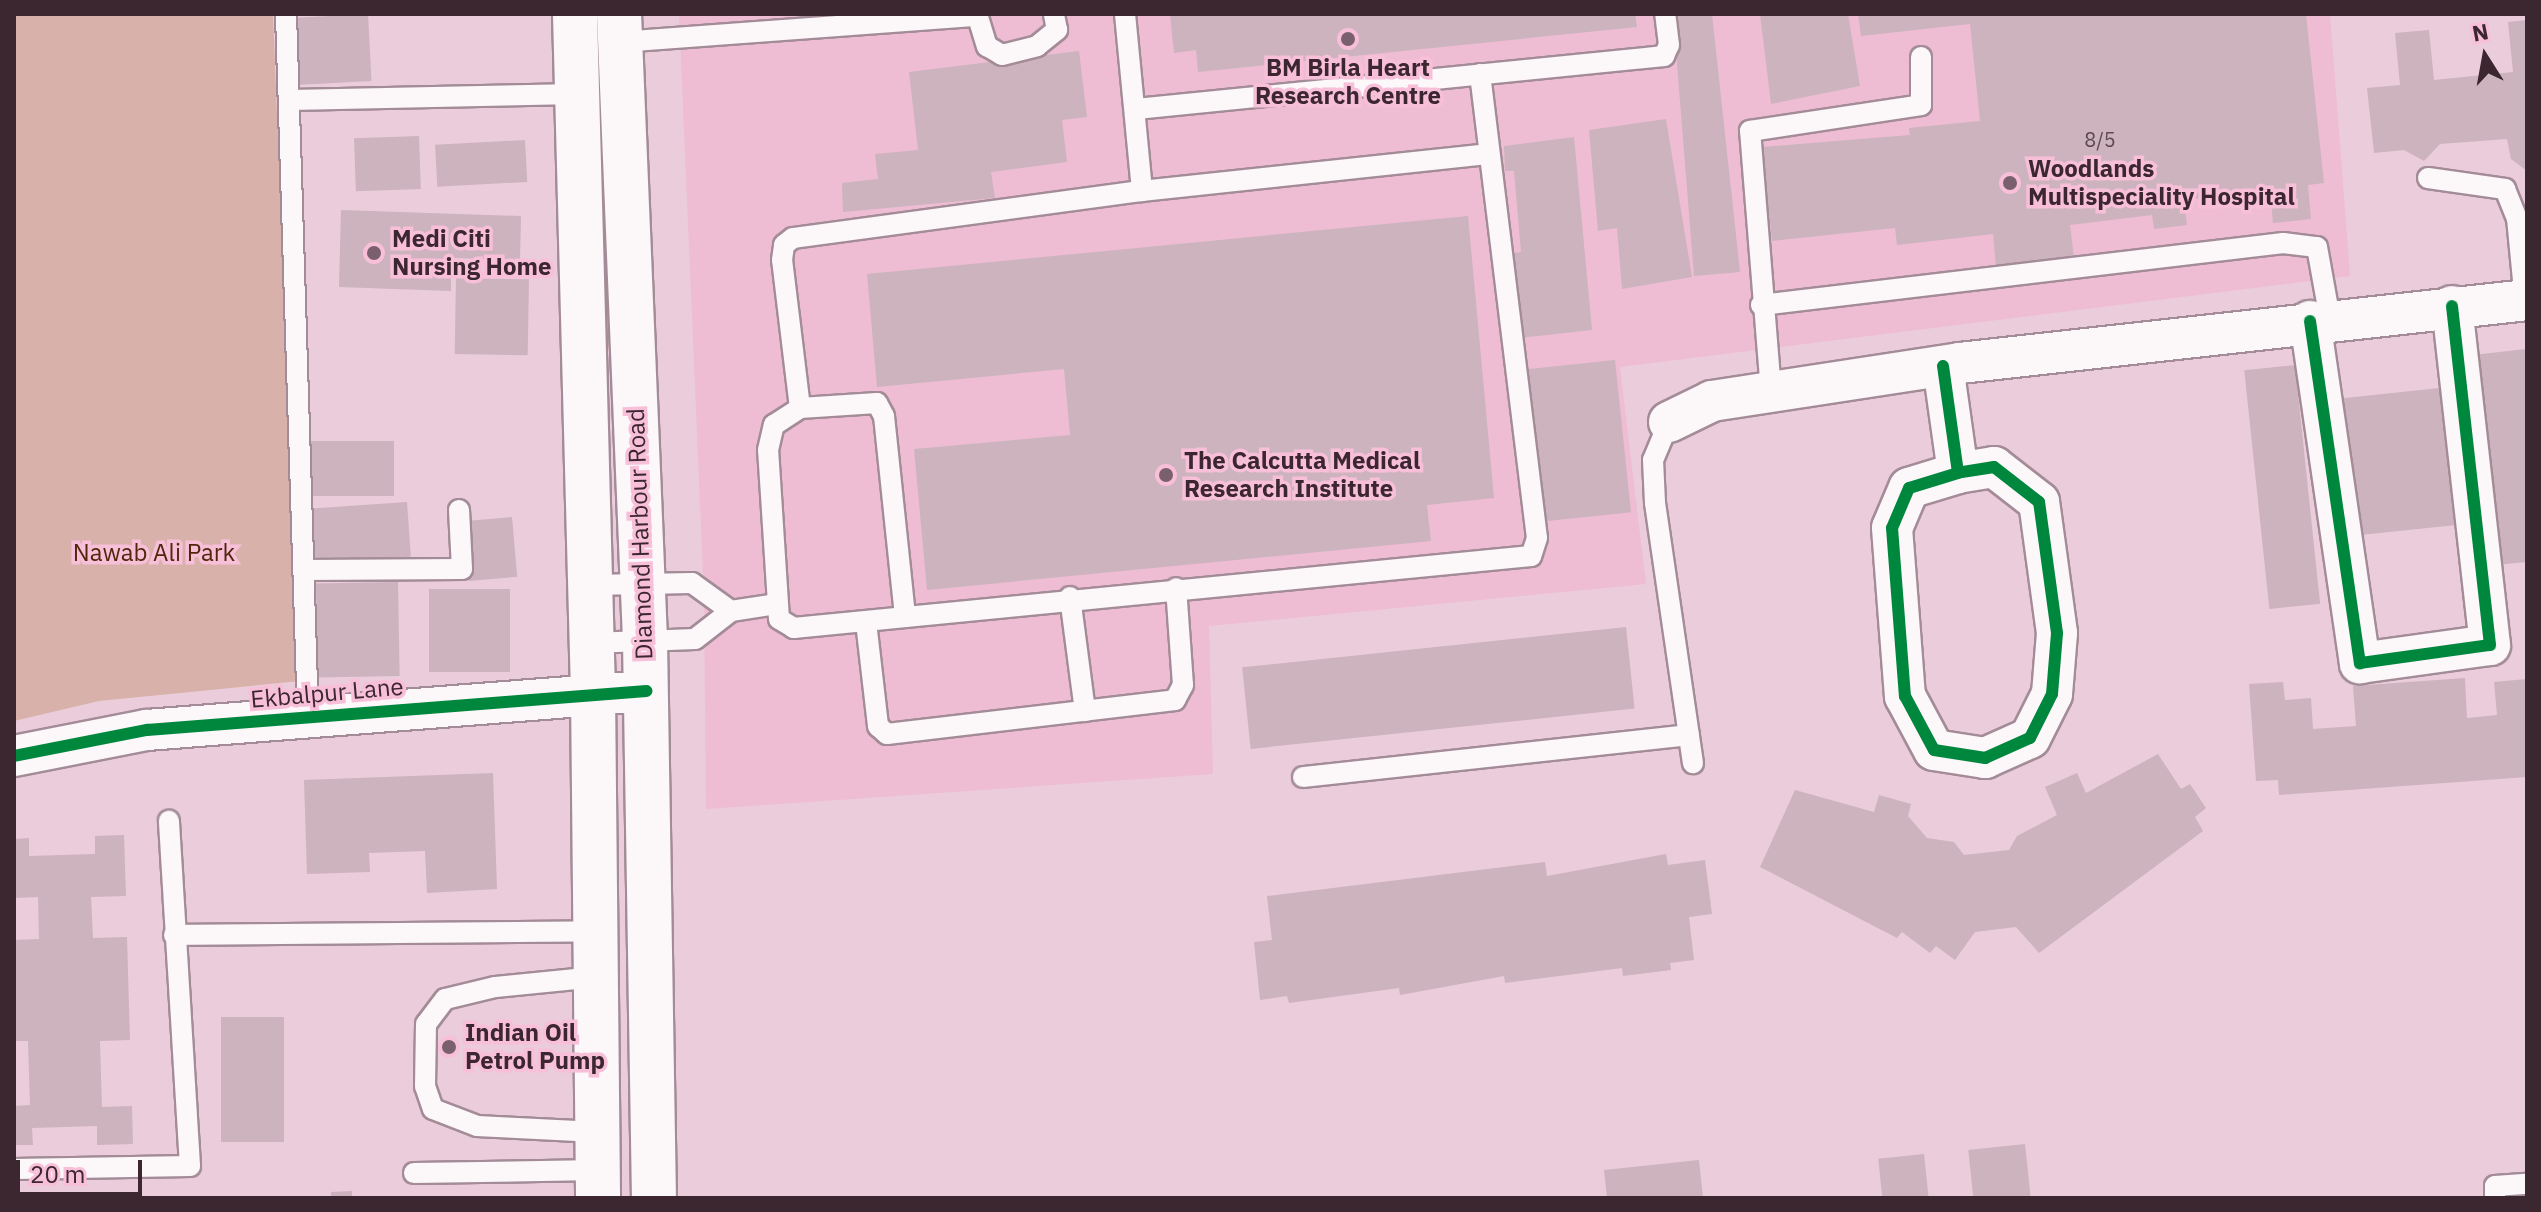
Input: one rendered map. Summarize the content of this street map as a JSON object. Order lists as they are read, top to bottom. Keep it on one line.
{"streets":{"main road":["Diamond Harbour Road"],"street":["Ekbalpur Lane"]},"crossings":[["Diamond Harbour Road","Ekbalpur Lane"]],"parks":["Nawab Ali Park"],"places":["BM Birla Heart Research Centre","Woodlands Multispeciality Hospital","Medi Citi Nursing Home","The Calcutta Medical Research Institute","Indian Oil Petrol Pump"],"house_numbers":["8/5"],"scale_bar":"20 m","north":"top"}
